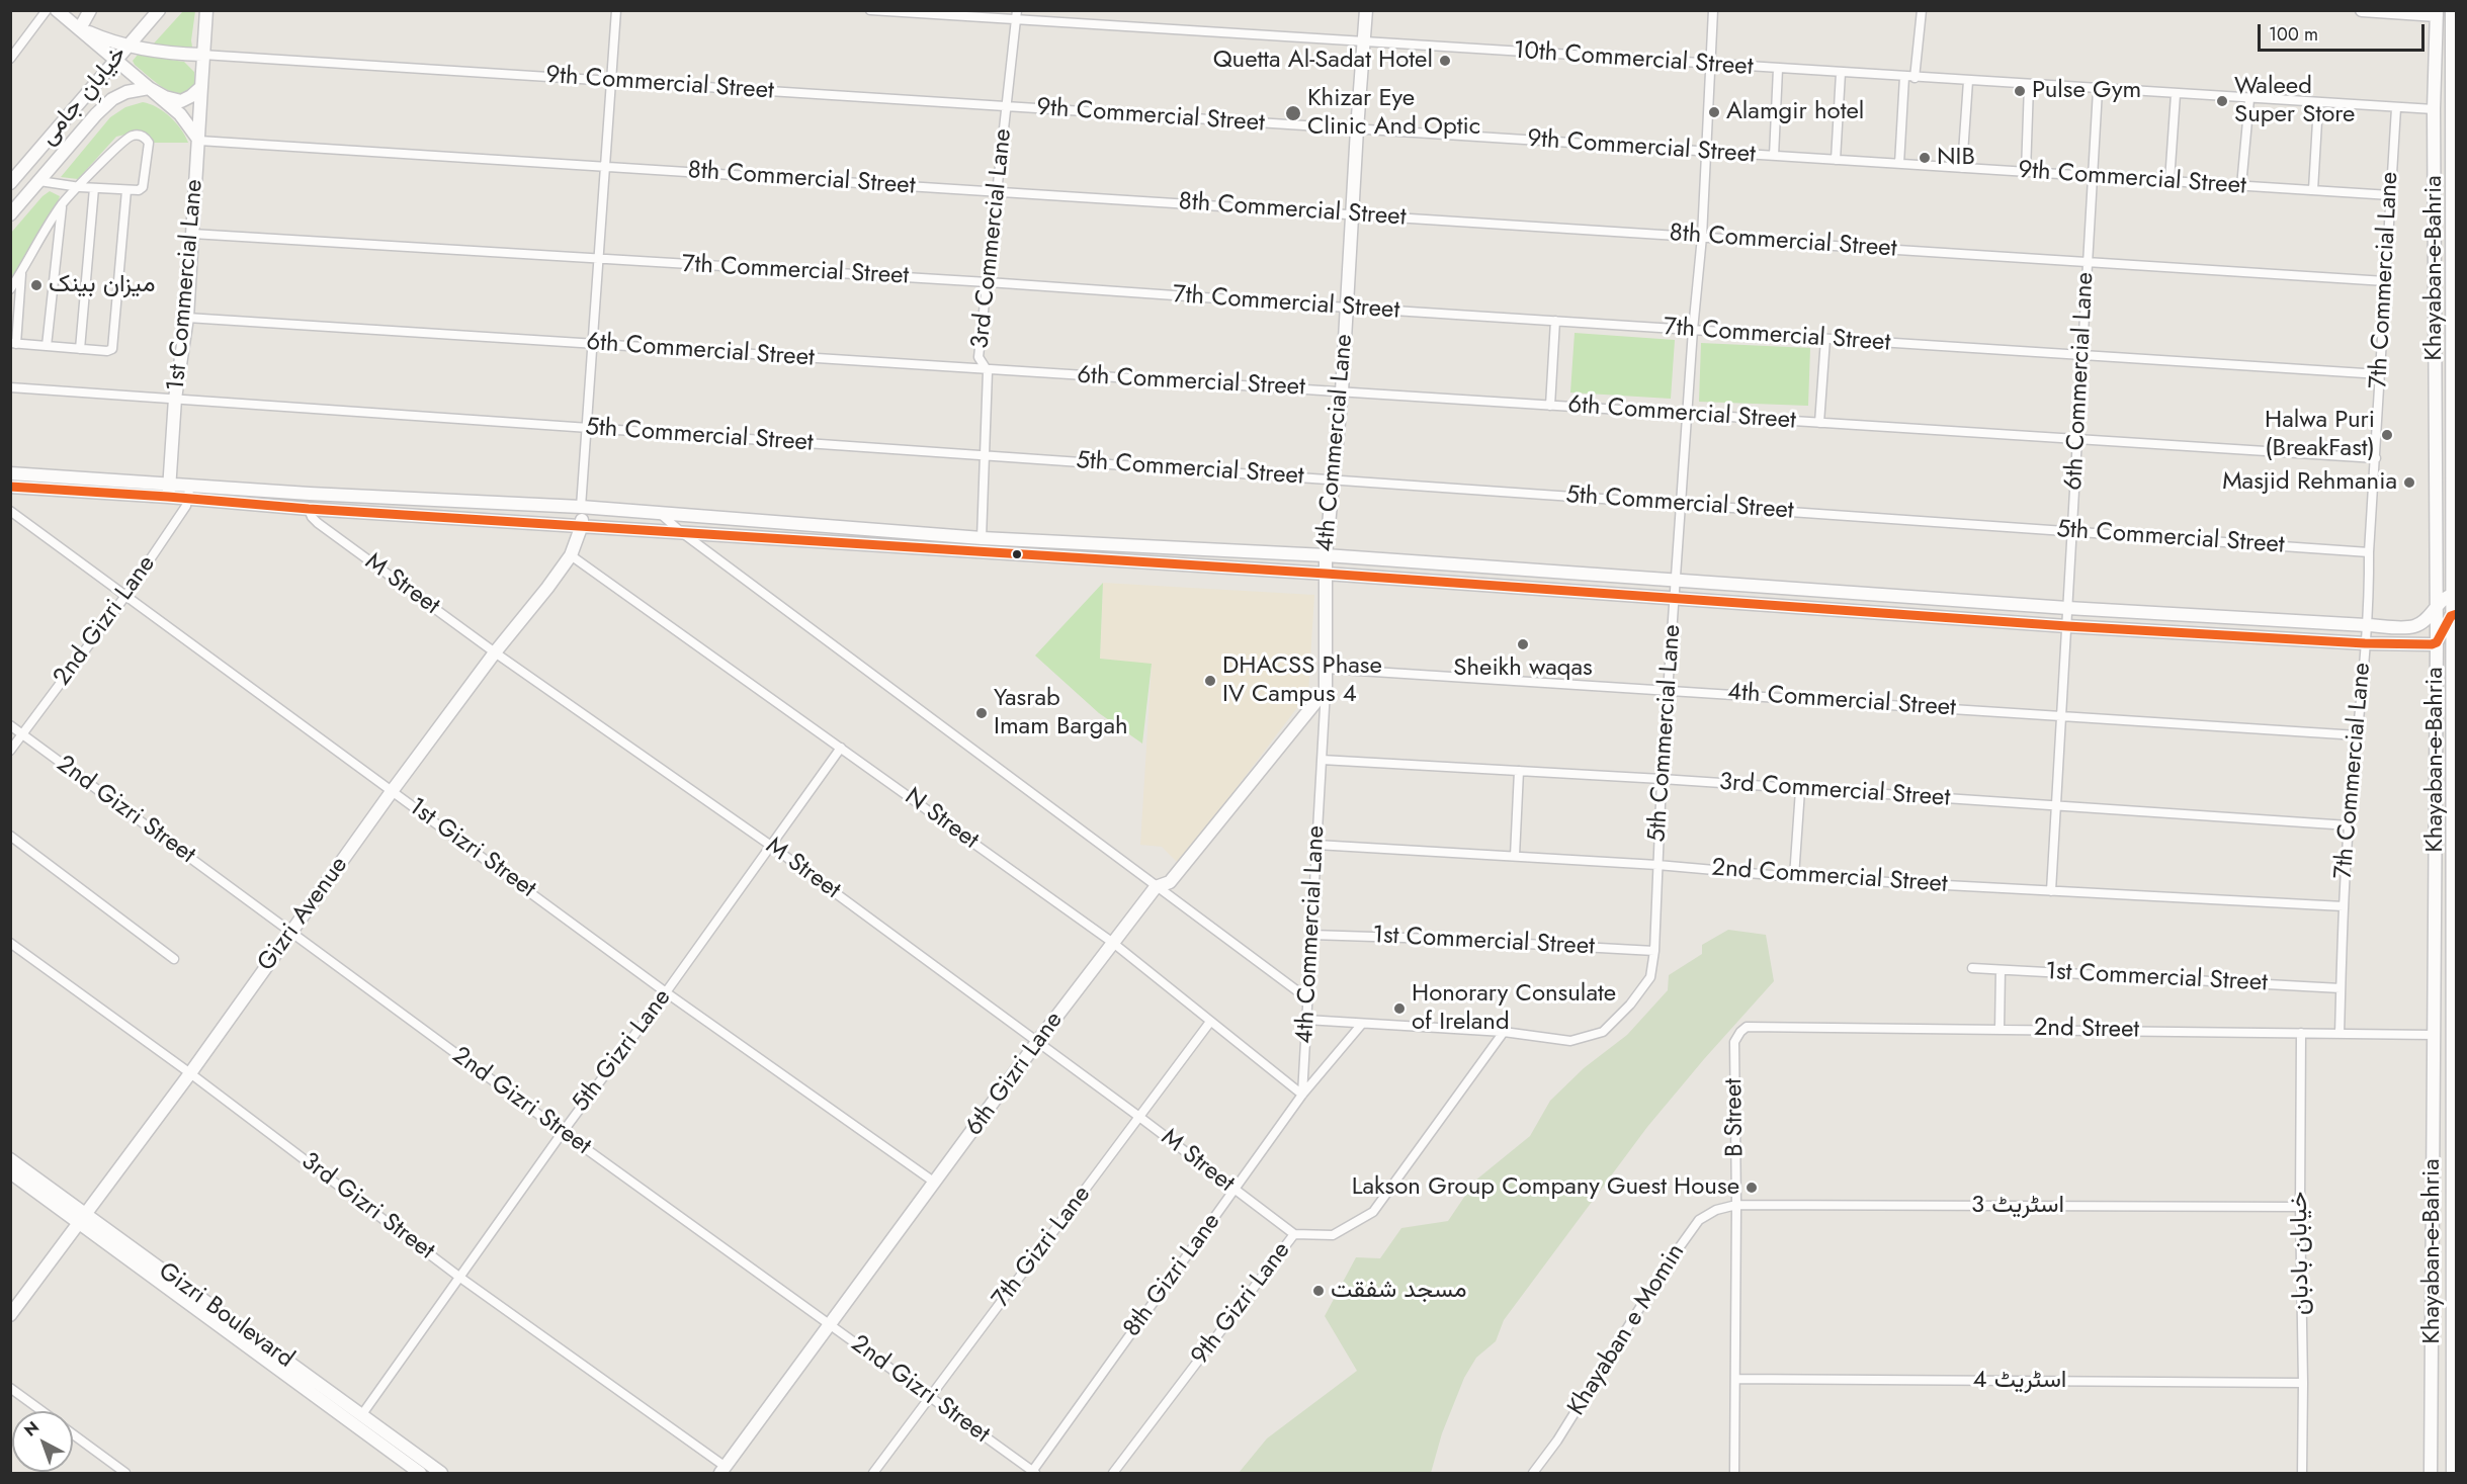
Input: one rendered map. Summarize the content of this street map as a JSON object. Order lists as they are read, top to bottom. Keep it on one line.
{"streets":{"main road":["خیابانِ جامی","Khayaban-e-Bahria","1st Commercial Lane","4th Commercial Lane","Gizri Avenue","6th Gizri Lane","Gizri Boulevard"],"street":["10th Commercial Street","9th Commercial Street","8th Commercial Street","3rd Commercial Lane","7th Commercial Street","7th Commercial Lane","6th Commercial Street","6th Commercial Lane","5th Commercial Street","M Street","2nd Gizri Lane","4th Commercial Street","5th Commercial Lane","3rd Commercial Street","2nd Gizri Street","N Street","1st Gizri Street","2nd Commercial Street","1st Commercial Street","2nd Street","5th Gizri Lane","B Street","اسٹریٹ 3","3rd Gizri Street","7th Gizri Lane","خیابان بادبان","8th Gizri Lane","9th Gizri Lane","Khayaban e Momin","اسٹریٹ 4"]},"crossings":[["10th Commercial Street","3rd Commercial Lane"],["10th Commercial Street","Khayaban-e-Bahria"],["10th Commercial Street","7th Commercial Lane"],["10th Commercial Street","6th Commercial Lane"],["10th Commercial Street","4th Commercial Lane"],["10th Commercial Street","5th Commercial Lane"],["9th Commercial Street","3rd Commercial Lane"],["9th Commercial Street","7th Commercial Lane"],["9th Commercial Street","6th Commercial Lane"],["9th Commercial Street","4th Commercial Lane"],["9th Commercial Street","5th Commercial Lane"],["خیابانِ جامی","1st Commercial Lane"],["8th Commercial Street","3rd Commercial Lane"],["8th Commercial Street","7th Commercial Lane"],["8th Commercial Street","1st Commercial Lane"],["8th Commercial Street","6th Commercial Lane"],["8th Commercial Street","4th Commercial Lane"],["8th Commercial Street","5th Commercial Lane"],["3rd Commercial Lane","7th Commercial Street"],["3rd Commercial Lane","6th Commercial Street"],["3rd Commercial Lane","5th Commercial Street"],["Khayaban-e-Bahria","2nd Street"],["7th Commercial Street","7th Commercial Lane"],["7th Commercial Street","1st Commercial Lane"],["7th Commercial Street","6th Commercial Lane"],["7th Commercial Street","4th Commercial Lane"],["7th Commercial Street","5th Commercial Lane"],["7th Commercial Lane","6th Commercial Street"],["7th Commercial Lane","5th Commercial Street"],["7th Commercial Lane","4th Commercial Street"],["7th Commercial Lane","3rd Commercial Street"],["7th Commercial Lane","2nd Commercial Street"],["7th Commercial Lane","1st Commercial Street"],["7th Commercial Lane","2nd Street"],["1st Commercial Lane","6th Commercial Street"],["1st Commercial Lane","5th Commercial Street"],["6th Commercial Street","6th Commercial Lane"],["6th Commercial Street","4th Commercial Lane"],["6th Commercial Street","5th Commercial Lane"],["6th Commercial Lane","5th Commercial Street"],["6th Commercial Lane","4th Commercial Street"],["6th Commercial Lane","3rd Commercial Street"],["6th Commercial Lane","2nd Commercial Street"],["5th Commercial Street","4th Commercial Lane"],["5th Commercial Street","5th Commercial Lane"],["4th Commercial Lane","4th Commercial Street"],["4th Commercial Lane","5th Commercial Lane"],["4th Commercial Lane","3rd Commercial Street"],["4th Commercial Lane","N Street"],["4th Commercial Lane","2nd Commercial Street"],["4th Commercial Lane","1st Commercial Street"],["4th Commercial Lane","6th Gizri Lane"],["4th Commercial Lane","8th Gizri Lane"],["M Street","Gizri Avenue"],["M Street","5th Gizri Lane"],["M Street","6th Gizri Lane"],["M Street","7th Gizri Lane"],["M Street","8th Gizri Lane"],["M Street","9th Gizri Lane"],["2nd Gizri Lane","2nd Gizri Street"],["2nd Gizri Lane","1st Gizri Street"],["4th Commercial Street","5th Commercial Lane"],["5th Commercial Lane","3rd Commercial Street"],["5th Commercial Lane","2nd Commercial Street"],["5th Commercial Lane","1st Commercial Street"],["5th Commercial Lane","8th Gizri Lane"],["5th Commercial Lane","9th Gizri Lane"],["2nd Gizri Street","Gizri Avenue"],["2nd Gizri Street","5th Gizri Lane"],["2nd Gizri Street","6th Gizri Lane"],["2nd Gizri Street","7th Gizri Lane"],["2nd Gizri Street","8th Gizri Lane"],["N Street","Gizri Avenue"],["N Street","5th Gizri Lane"],["N Street","6th Gizri Lane"],["N Street","7th Gizri Lane"],["N Street","8th Gizri Lane"],["1st Gizri Street","Gizri Avenue"],["1st Gizri Street","5th Gizri Lane"],["1st Gizri Street","6th Gizri Lane"],["Gizri Avenue","3rd Gizri Street"],["Gizri Avenue","Gizri Boulevard"],["2nd Street","B Street"],["2nd Street","خیابان بادبان"],["5th Gizri Lane","3rd Gizri Street"],["5th Gizri Lane","Gizri Boulevard"],["6th Gizri Lane","3rd Gizri Street"],["B Street","اسٹریٹ 3"],["B Street","Khayaban e Momin"],["B Street","اسٹریٹ 4"],["اسٹریٹ 3","خیابان بادبان"],["اسٹریٹ 3","Khayaban e Momin"],["خیابان بادبان","اسٹریٹ 4"]],"places":["Quetta Al-Sadat Hotel","Pulse Gym","Waleed Super Store","Alamgir hotel","Khizar Eye Clinic And Optic","NIB","میزان بینک","Halwa Puri (BreakFast)","Masjid Rehmania","Sheikh waqas","DHACSS Phase IV Campus 4","Yasrab Imam Bargah","Honorary Consulate of Ireland","Lakson Group Company Guest House","مسجد شفقت"],"scale_bar":"100 m","north":"top left"}
